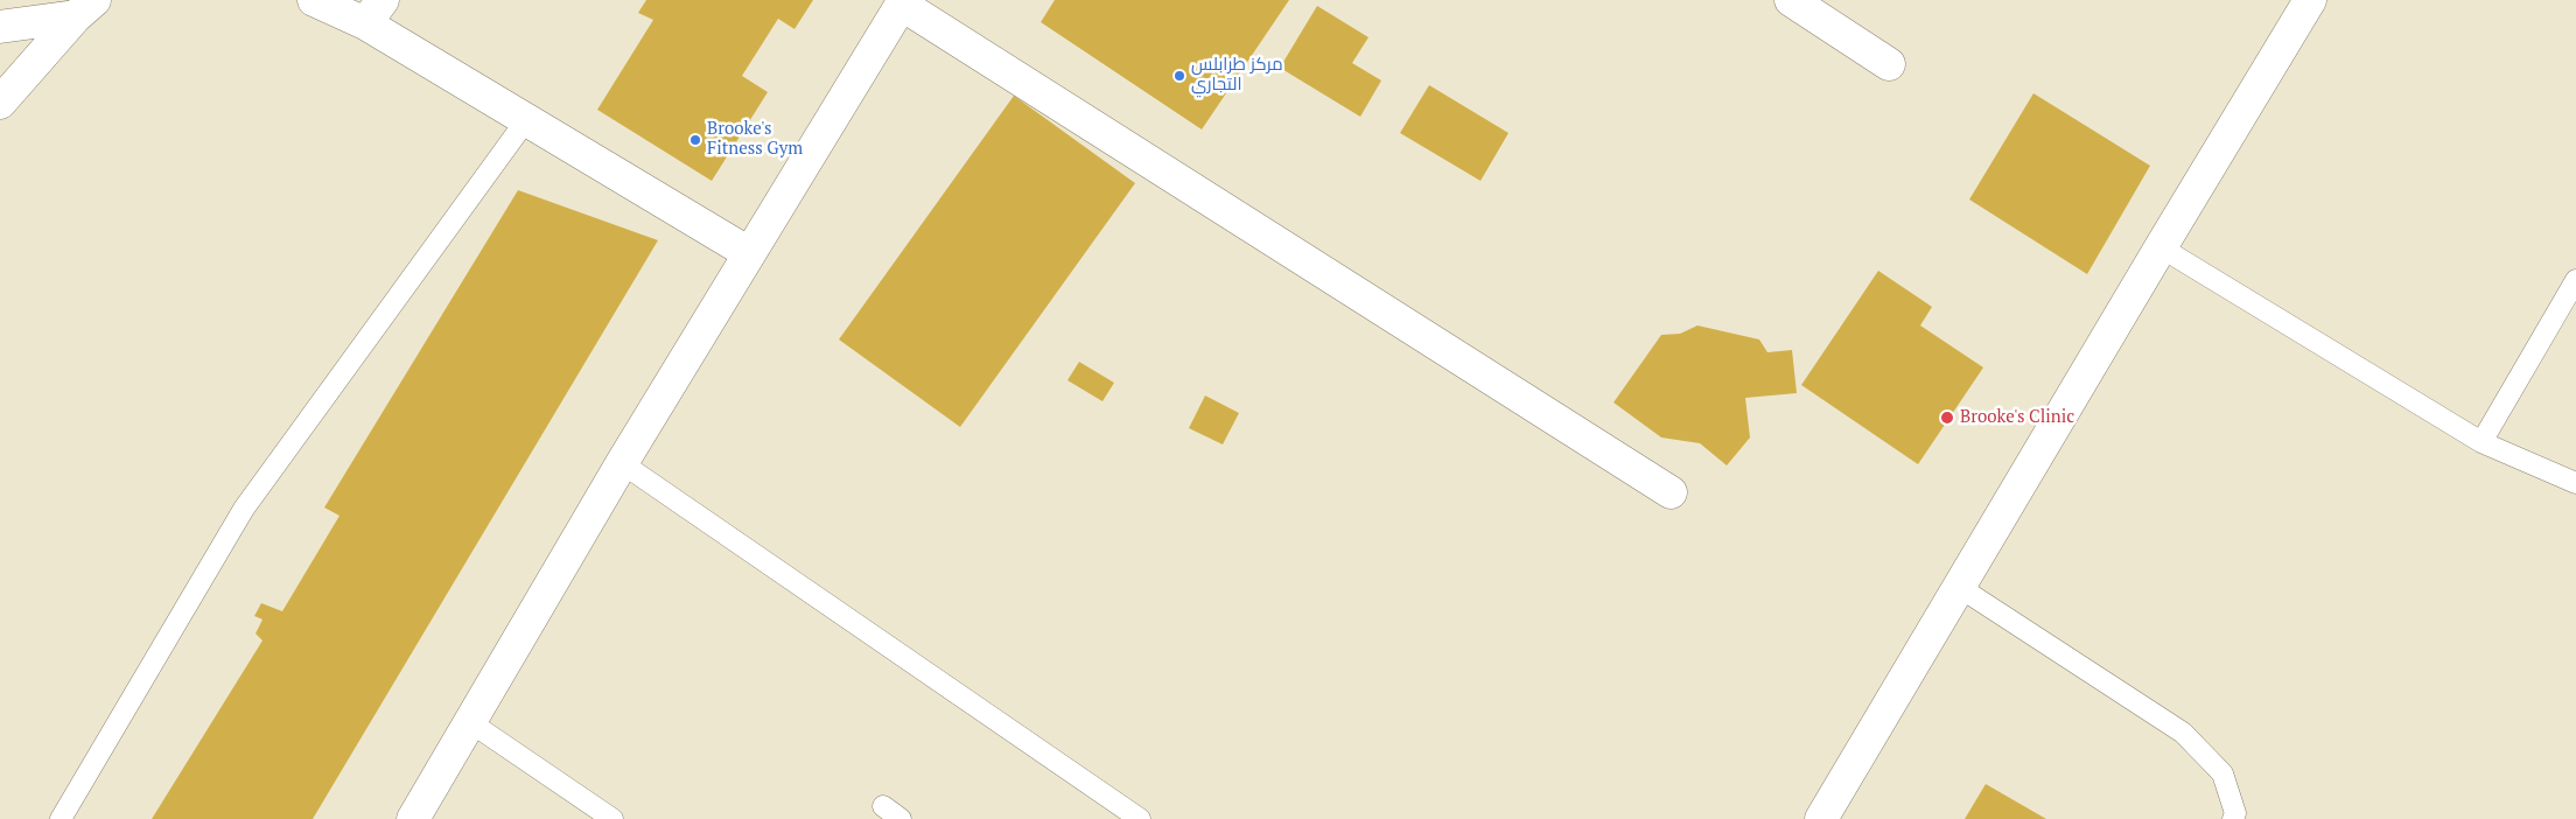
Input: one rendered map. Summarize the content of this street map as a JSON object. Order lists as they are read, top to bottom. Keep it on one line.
{"places":["مركز طرابلس التجاري","Brooke's Fitness Gym","Brooke's Clinic"]}
